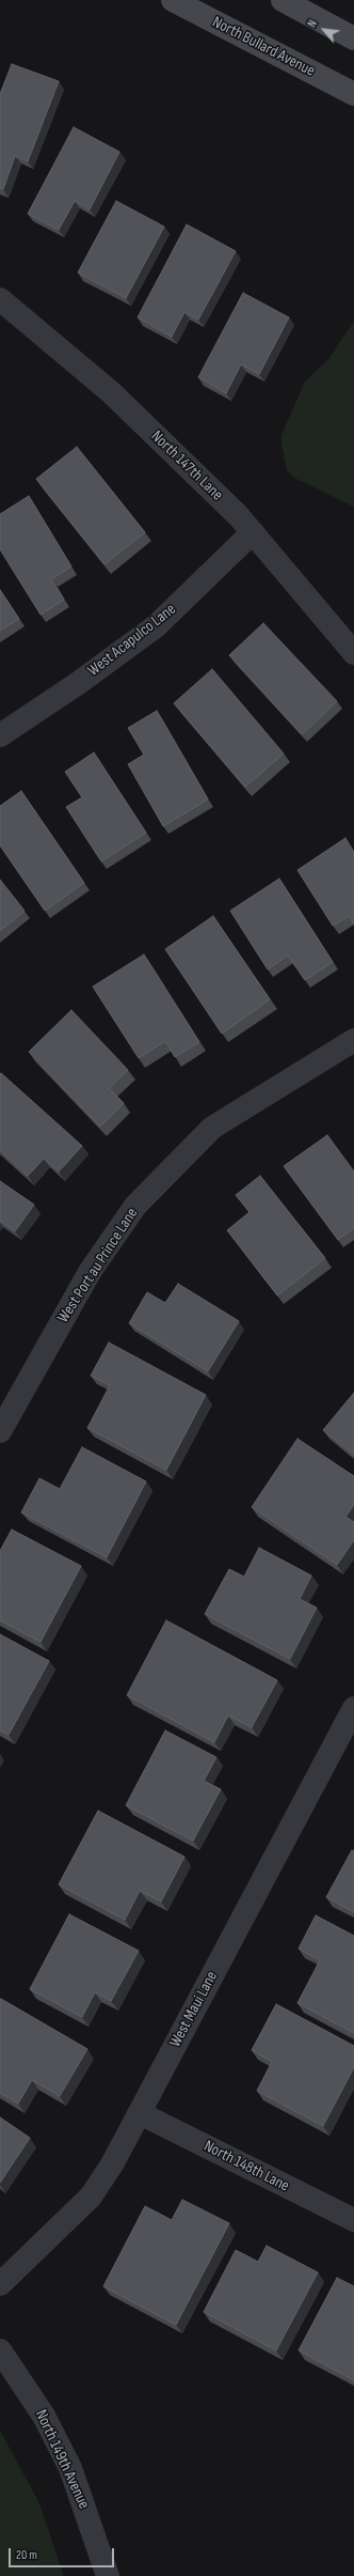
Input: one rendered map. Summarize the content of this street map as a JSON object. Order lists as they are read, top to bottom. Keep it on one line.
{"streets":{"main road":["North Bullard Avenue"],"street":["North 147th Lane","West Acapulco Lane","West Port au Prince Lane","West Maui Lane","North 148th Lane","North 149th Avenue"]},"crossings":[["North 147th Lane","West Acapulco Lane"],["West Maui Lane","North 148th Lane"]],"scale_bar":"20 m","north":"top left"}
